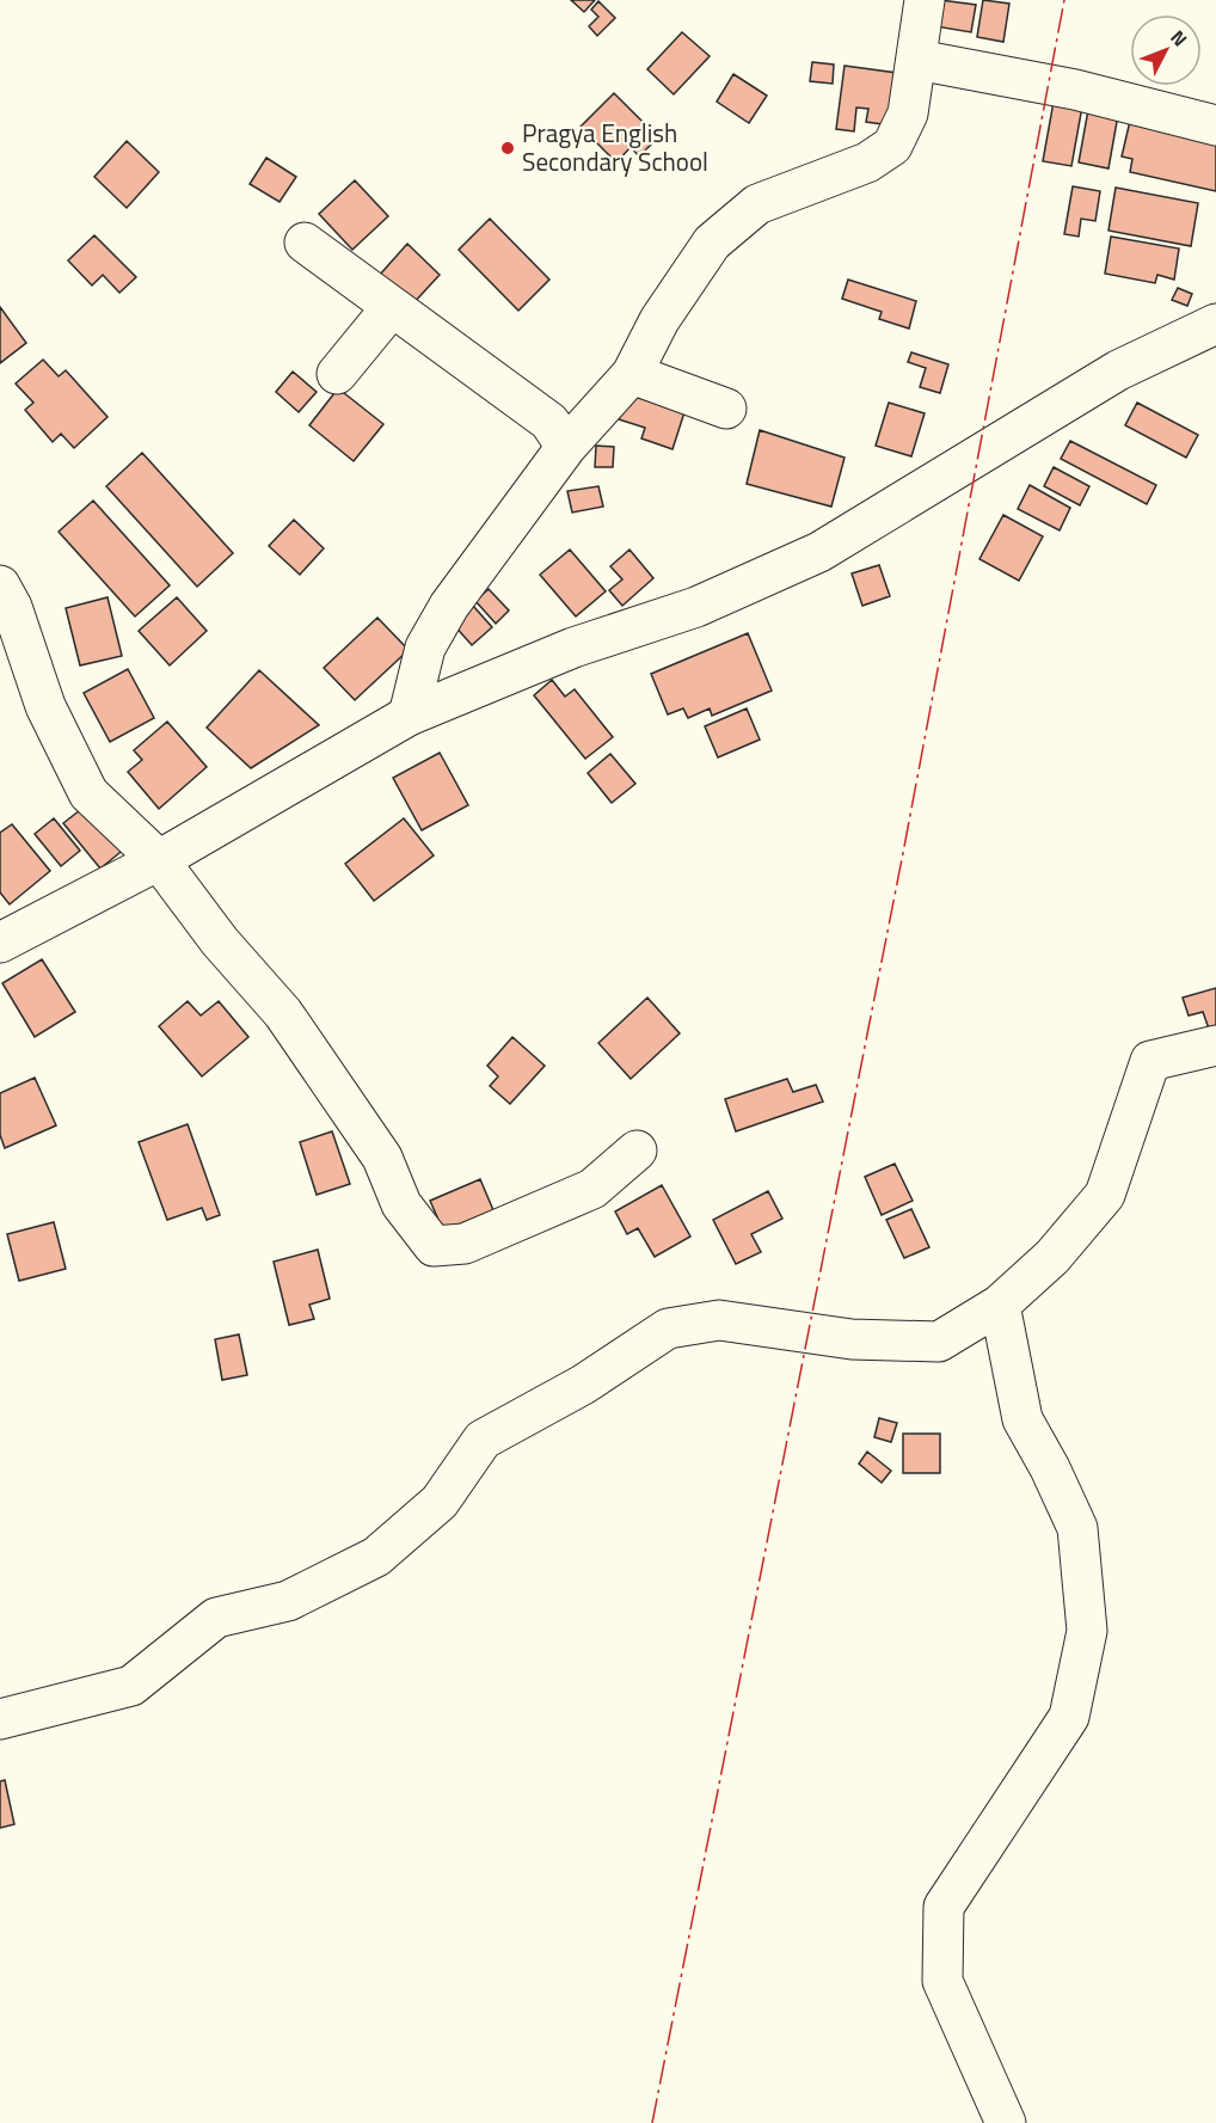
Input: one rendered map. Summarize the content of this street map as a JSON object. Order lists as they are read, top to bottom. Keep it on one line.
{"places":["Pragya English Secondary School"],"north":"top right"}
